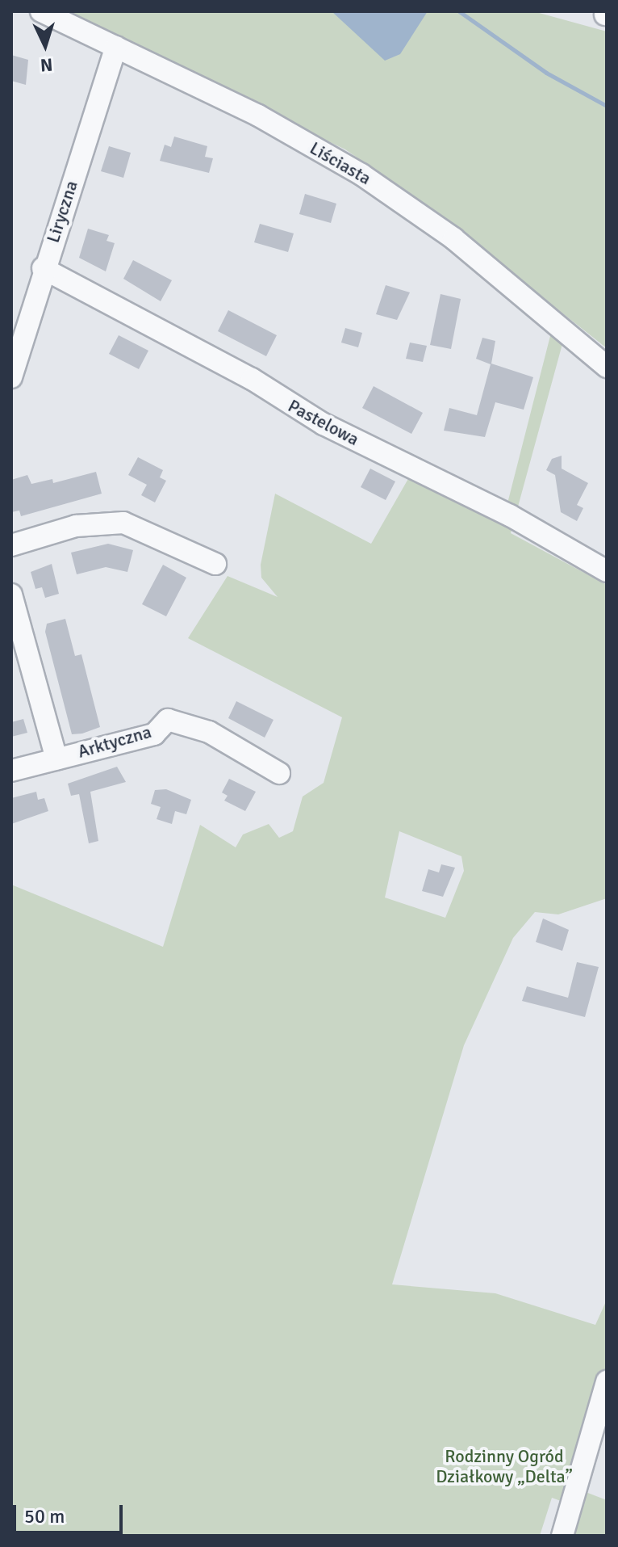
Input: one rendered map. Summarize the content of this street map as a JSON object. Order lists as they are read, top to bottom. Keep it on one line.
{"streets":{"street":["Liściasta","Liryczna","Pastelowa","Arktyczna"]},"crossings":[["Liściasta","Liryczna"],["Liryczna","Pastelowa"]],"parks":["Rodzinny Ogród Działkowy „Delta”"],"scale_bar":"50 m","north":"bottom"}
